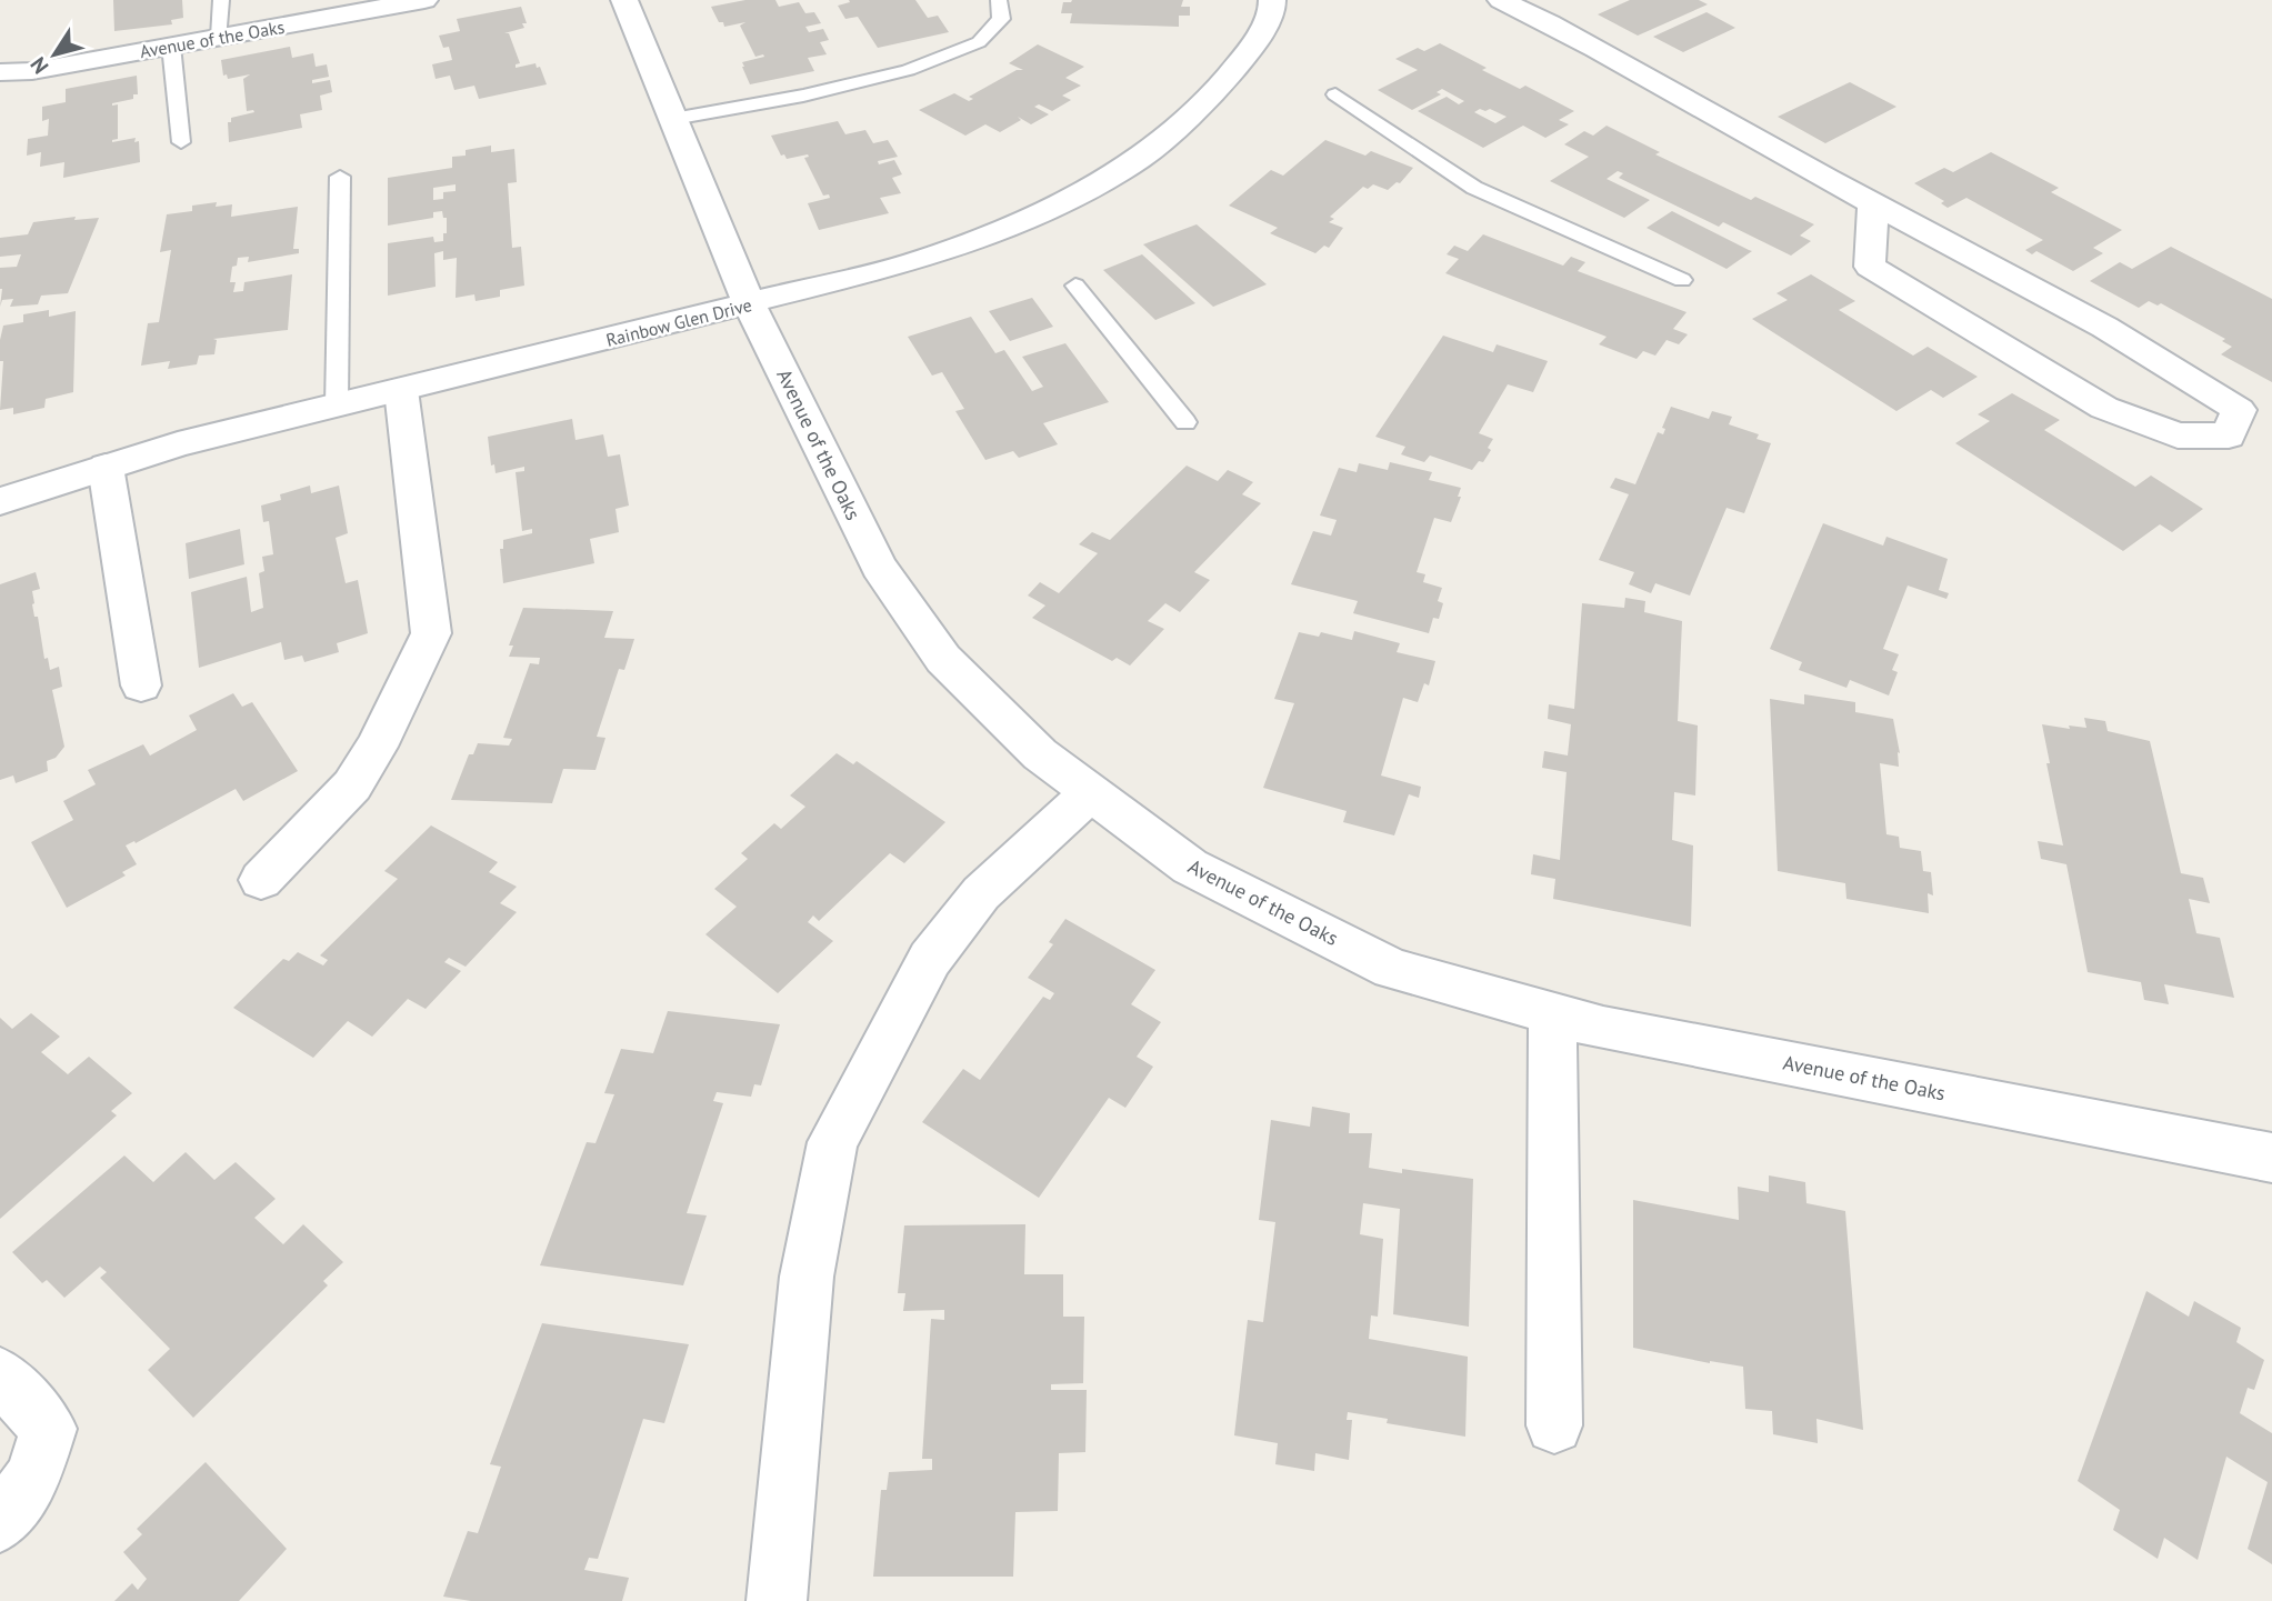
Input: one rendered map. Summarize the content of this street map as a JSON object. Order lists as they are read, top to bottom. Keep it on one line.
{"streets":{"street":["Avenue of the Oaks","Rainbow Glen Drive"]},"crossings":[["Avenue of the Oaks","Rainbow Glen Drive"]],"north":"bottom left"}
